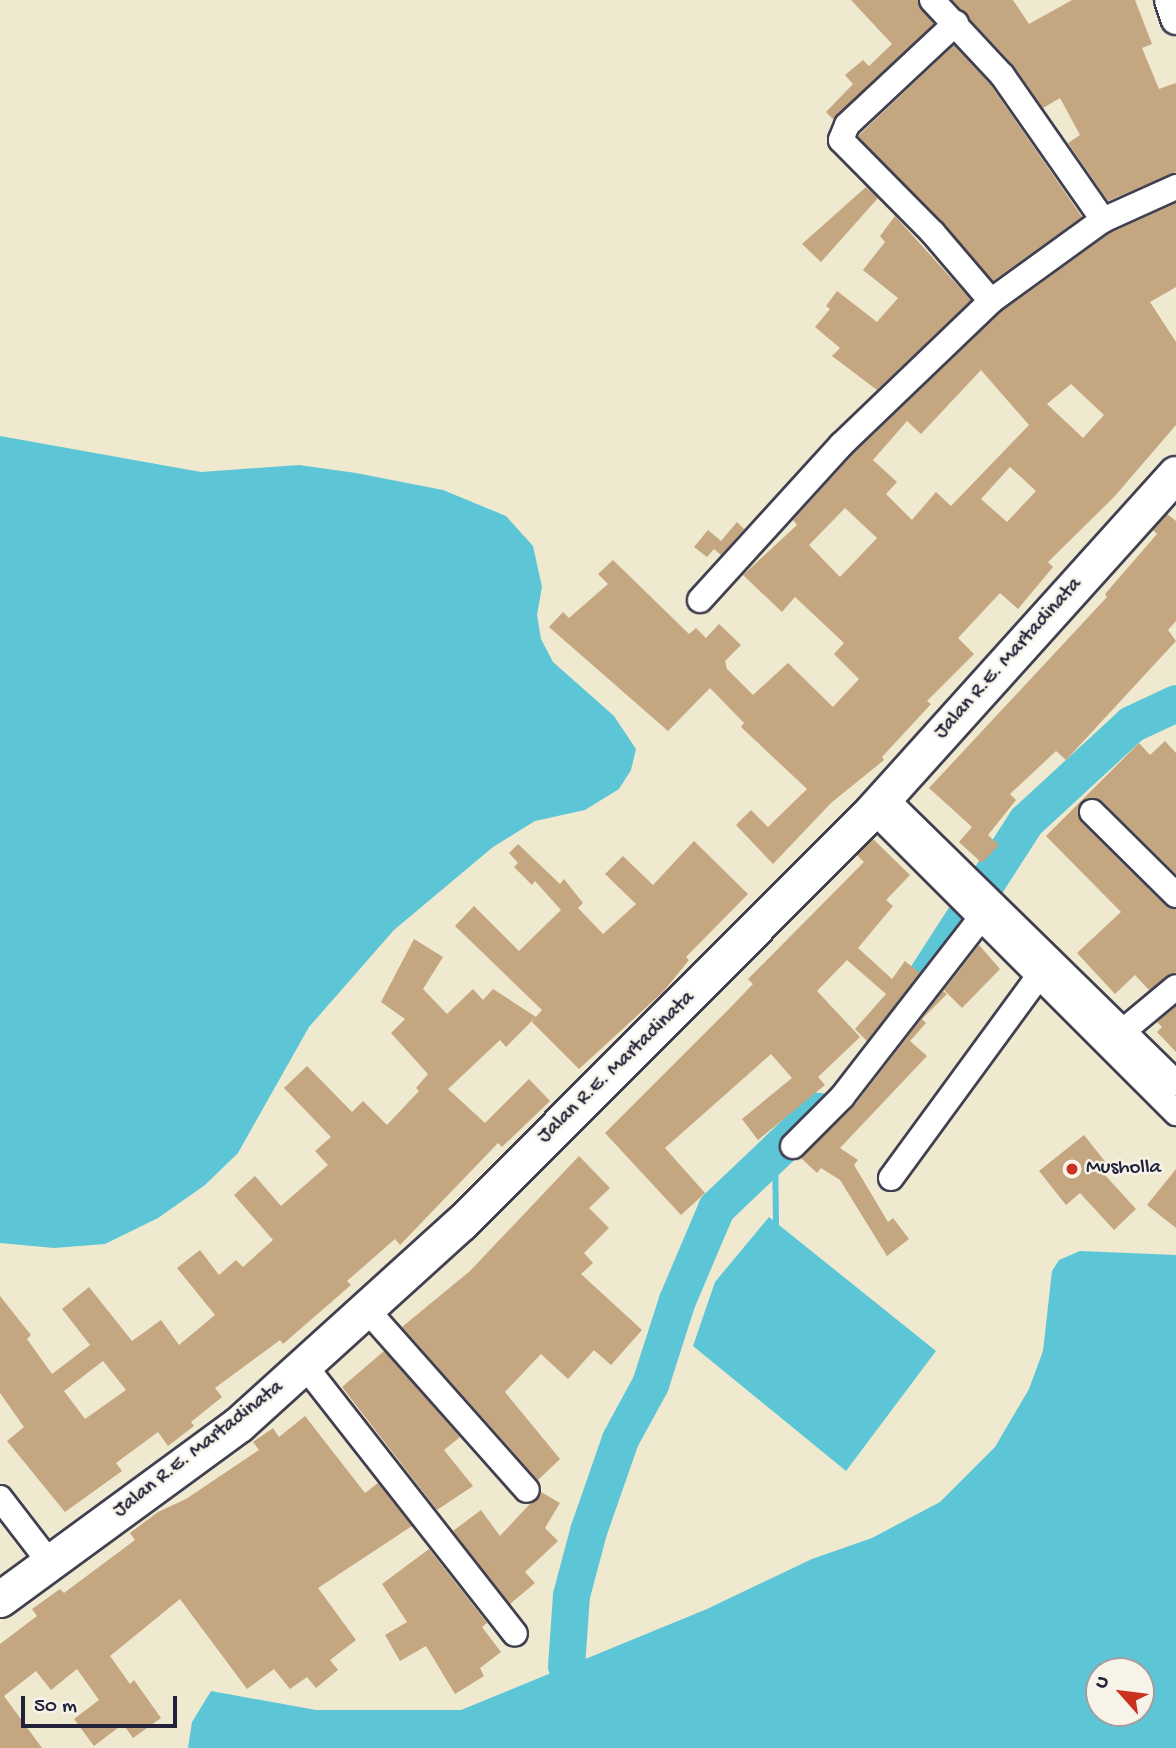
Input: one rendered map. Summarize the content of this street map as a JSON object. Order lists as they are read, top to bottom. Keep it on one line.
{"streets":{"highway":["Jalan R.E. Martadinata"]},"places":["Musholla"],"scale_bar":"50 m","north":"top left"}
